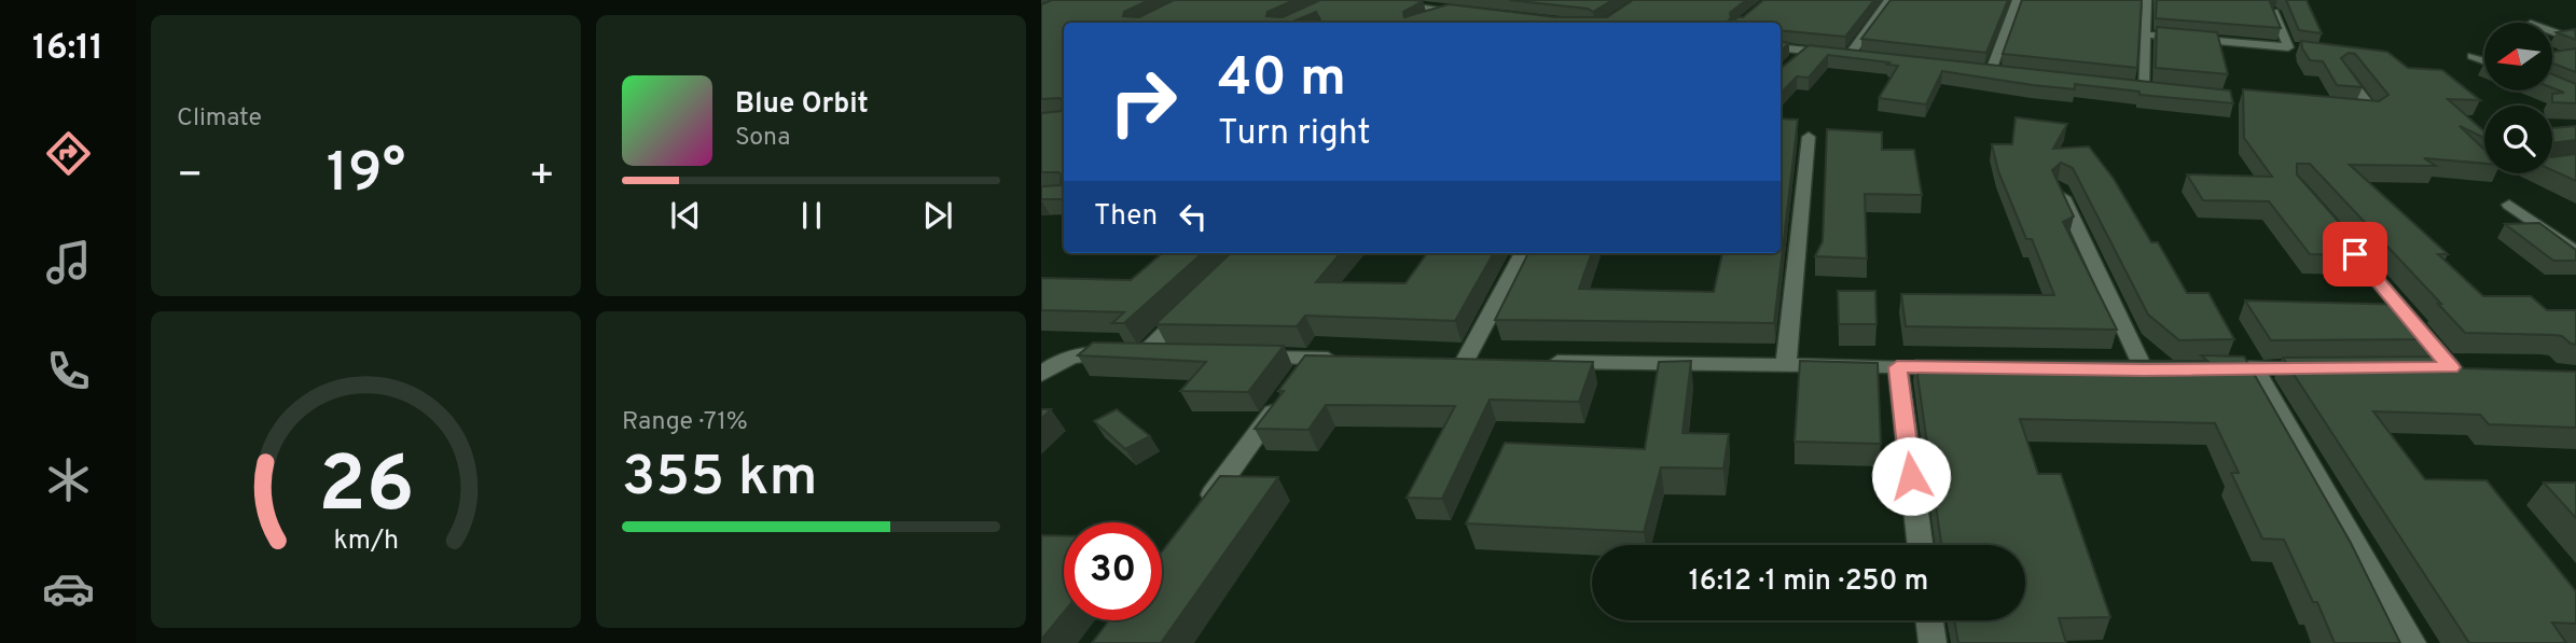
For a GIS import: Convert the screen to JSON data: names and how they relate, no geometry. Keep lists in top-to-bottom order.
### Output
{
  "north": "left",
  "page": {
    "tabs": "16:11",
    "tile": [
      "Climate",
      ["Range · 71%", "355 km"]
    ],
    "turn": ["40 m", "Turn right"],
    "song": ["Blue Orbit", "Sona"],
    "heat": ["−", "19°", "+"],
    "then": "Then",
    "limit": "30",
    "trip": "16:12 · 1 min · 250 m",
    "gauge": ["26", "km/h"]
  }
}
